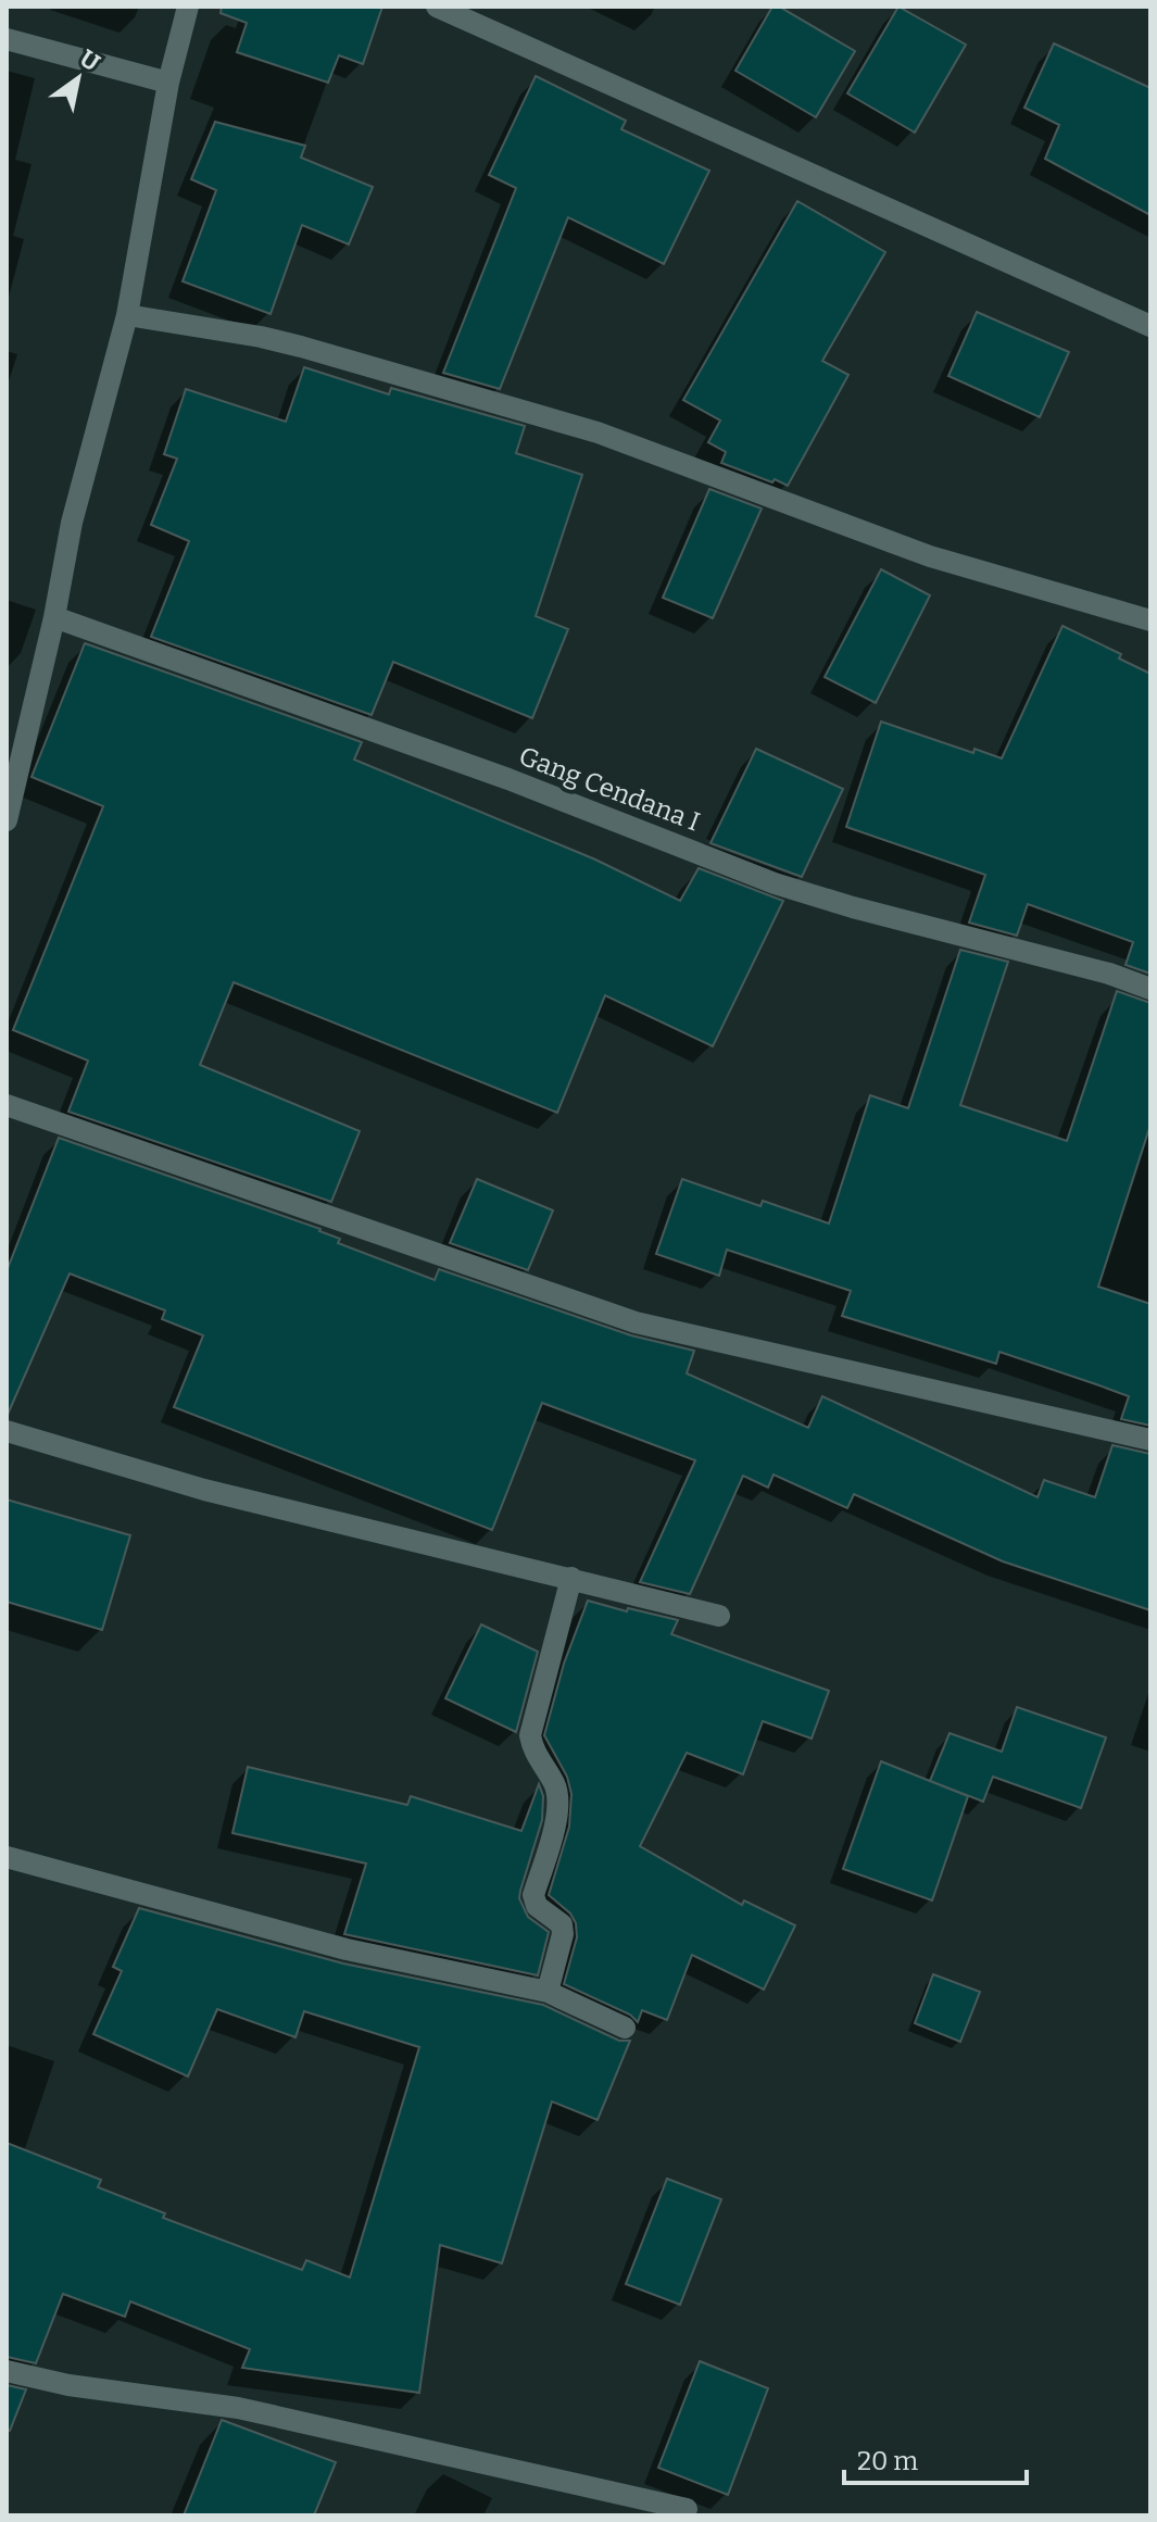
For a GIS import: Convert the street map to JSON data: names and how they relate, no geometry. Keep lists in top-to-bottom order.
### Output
{
  "streets": {
    "street": ["Gang Cendana I"]
  },
  "scale_bar": "20 m",
  "north": "top right"
}
